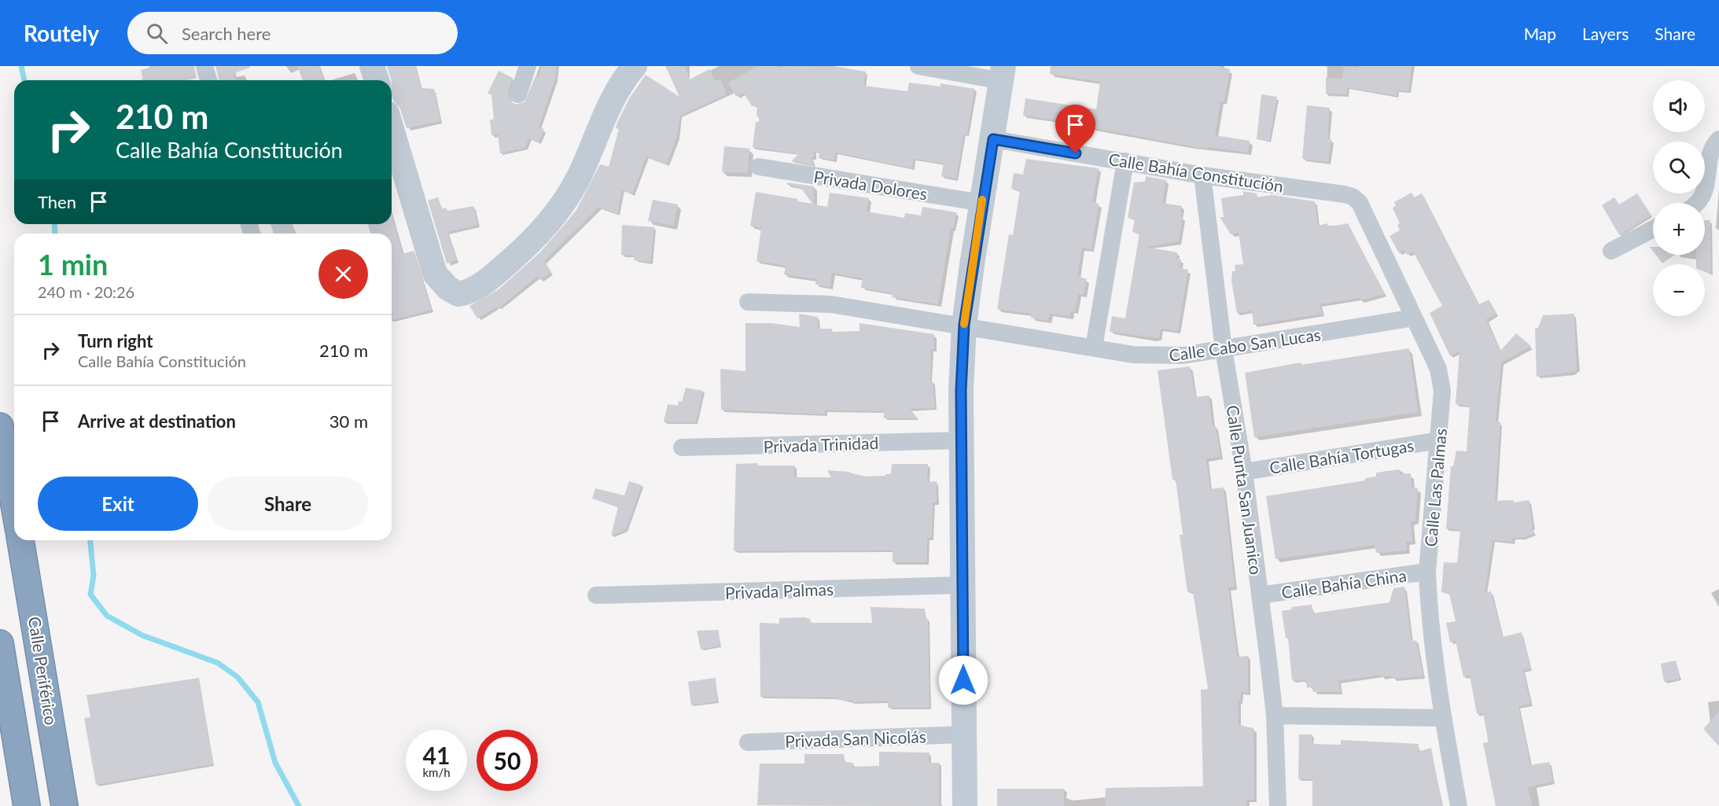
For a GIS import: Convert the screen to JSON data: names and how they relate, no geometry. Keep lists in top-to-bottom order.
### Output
{
  "streets": {
    "highway": ["Calle Periférico"],
    "street": [
      "Calle Bahía Constitución",
      "Privada Dolores",
      "Calle Cabo San Lucas",
      "Privada Trinidad",
      "Calle Bahía Tortugas",
      "Calle Las Palmas",
      "Calle Punta San Juanico",
      "Calle Bahía China",
      "Privada Palmas",
      "Privada San Nicolás"
    ]
  },
  "crossings": [
    ["Calle Bahía Constitución", "Calle Las Palmas"],
    ["Calle Bahía Constitución", "Calle Punta San Juanico"],
    ["Calle Cabo San Lucas", "Calle Las Palmas"],
    ["Calle Cabo San Lucas", "Calle Punta San Juanico"],
    ["Calle Bahía Tortugas", "Calle Las Palmas"],
    ["Calle Bahía Tortugas", "Calle Punta San Juanico"],
    ["Calle Las Palmas", "Calle Bahía China"],
    ["Calle Punta San Juanico", "Calle Bahía China"]
  ],
  "page": {
    "header": "Routely",
    "search": "Search here",
    "nav": ["Map", "Layers", "Share"],
    "map_buttons": ["+", "−"],
    "turn": ["210 m", "Calle Bahía Constitución"],
    "then": "Then",
    "heading": ["1 min", "240 m · 20:26"],
    "list": [
      {
        "name": "Turn right",
        "note": "Calle Bahía Constitución",
        "value": "210 m"
      },
      {
        "name": "Arrive at destination",
        "value": "30 m"
      }
    ],
    "buttons": ["Exit", "Share"],
    "speed": "41 km/h",
    "limit": "50"
  }
}
